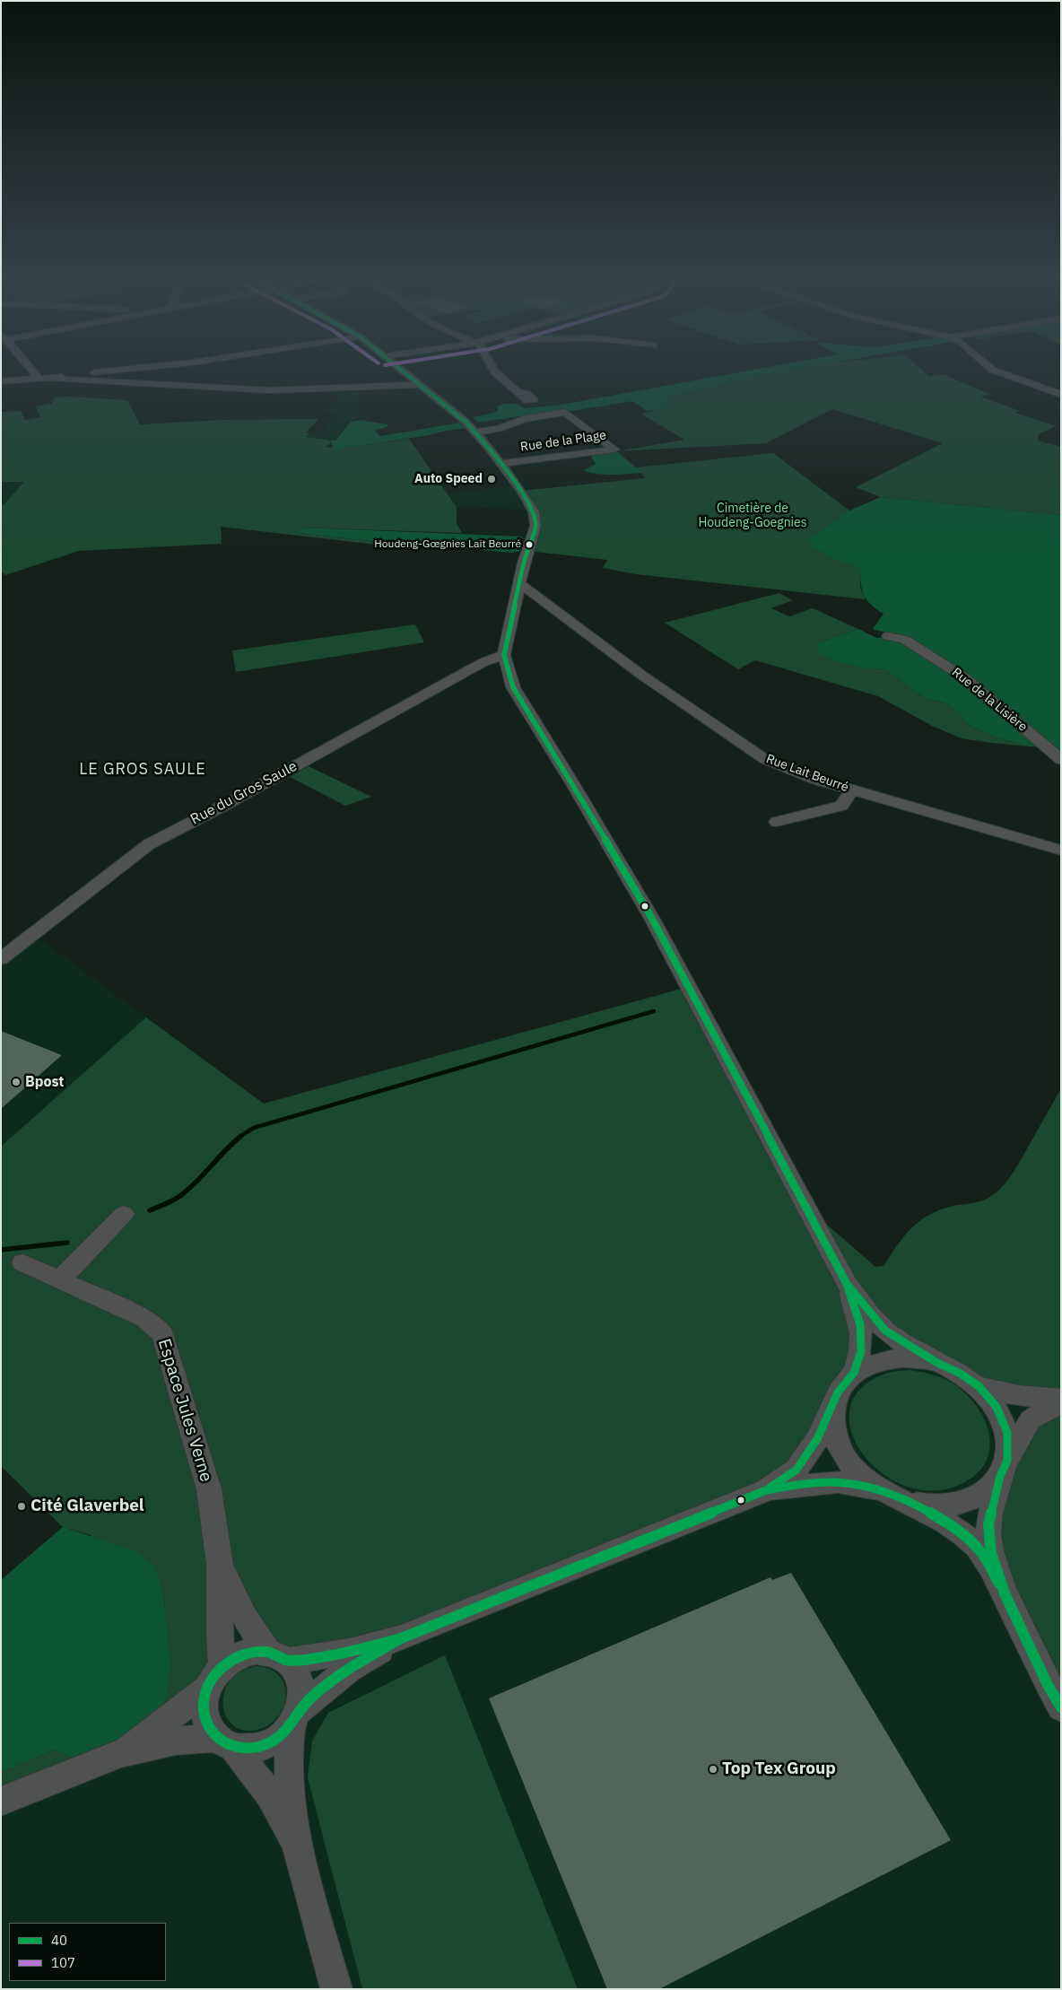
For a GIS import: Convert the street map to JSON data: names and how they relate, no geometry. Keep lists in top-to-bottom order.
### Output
{
  "streets": {
    "street": [
      "Rue de la Plage",
      "Rue de la Lisière",
      "Rue Lait Beurré",
      "Rue du Gros Saule",
      "Espace Jules Verne"
    ]
  },
  "districts": ["LE GROS SAULE"],
  "parks": ["Cimetière de Houdeng-Goegnies"],
  "places": [
    "Auto Speed",
    "Houdeng-Gœgnies Lait Beurré",
    "Bpost",
    "Cité Glaverbel",
    "Top Tex Group"
  ],
  "lines": ["transit line 40"],
  "legend": ["40", "107"]
}
